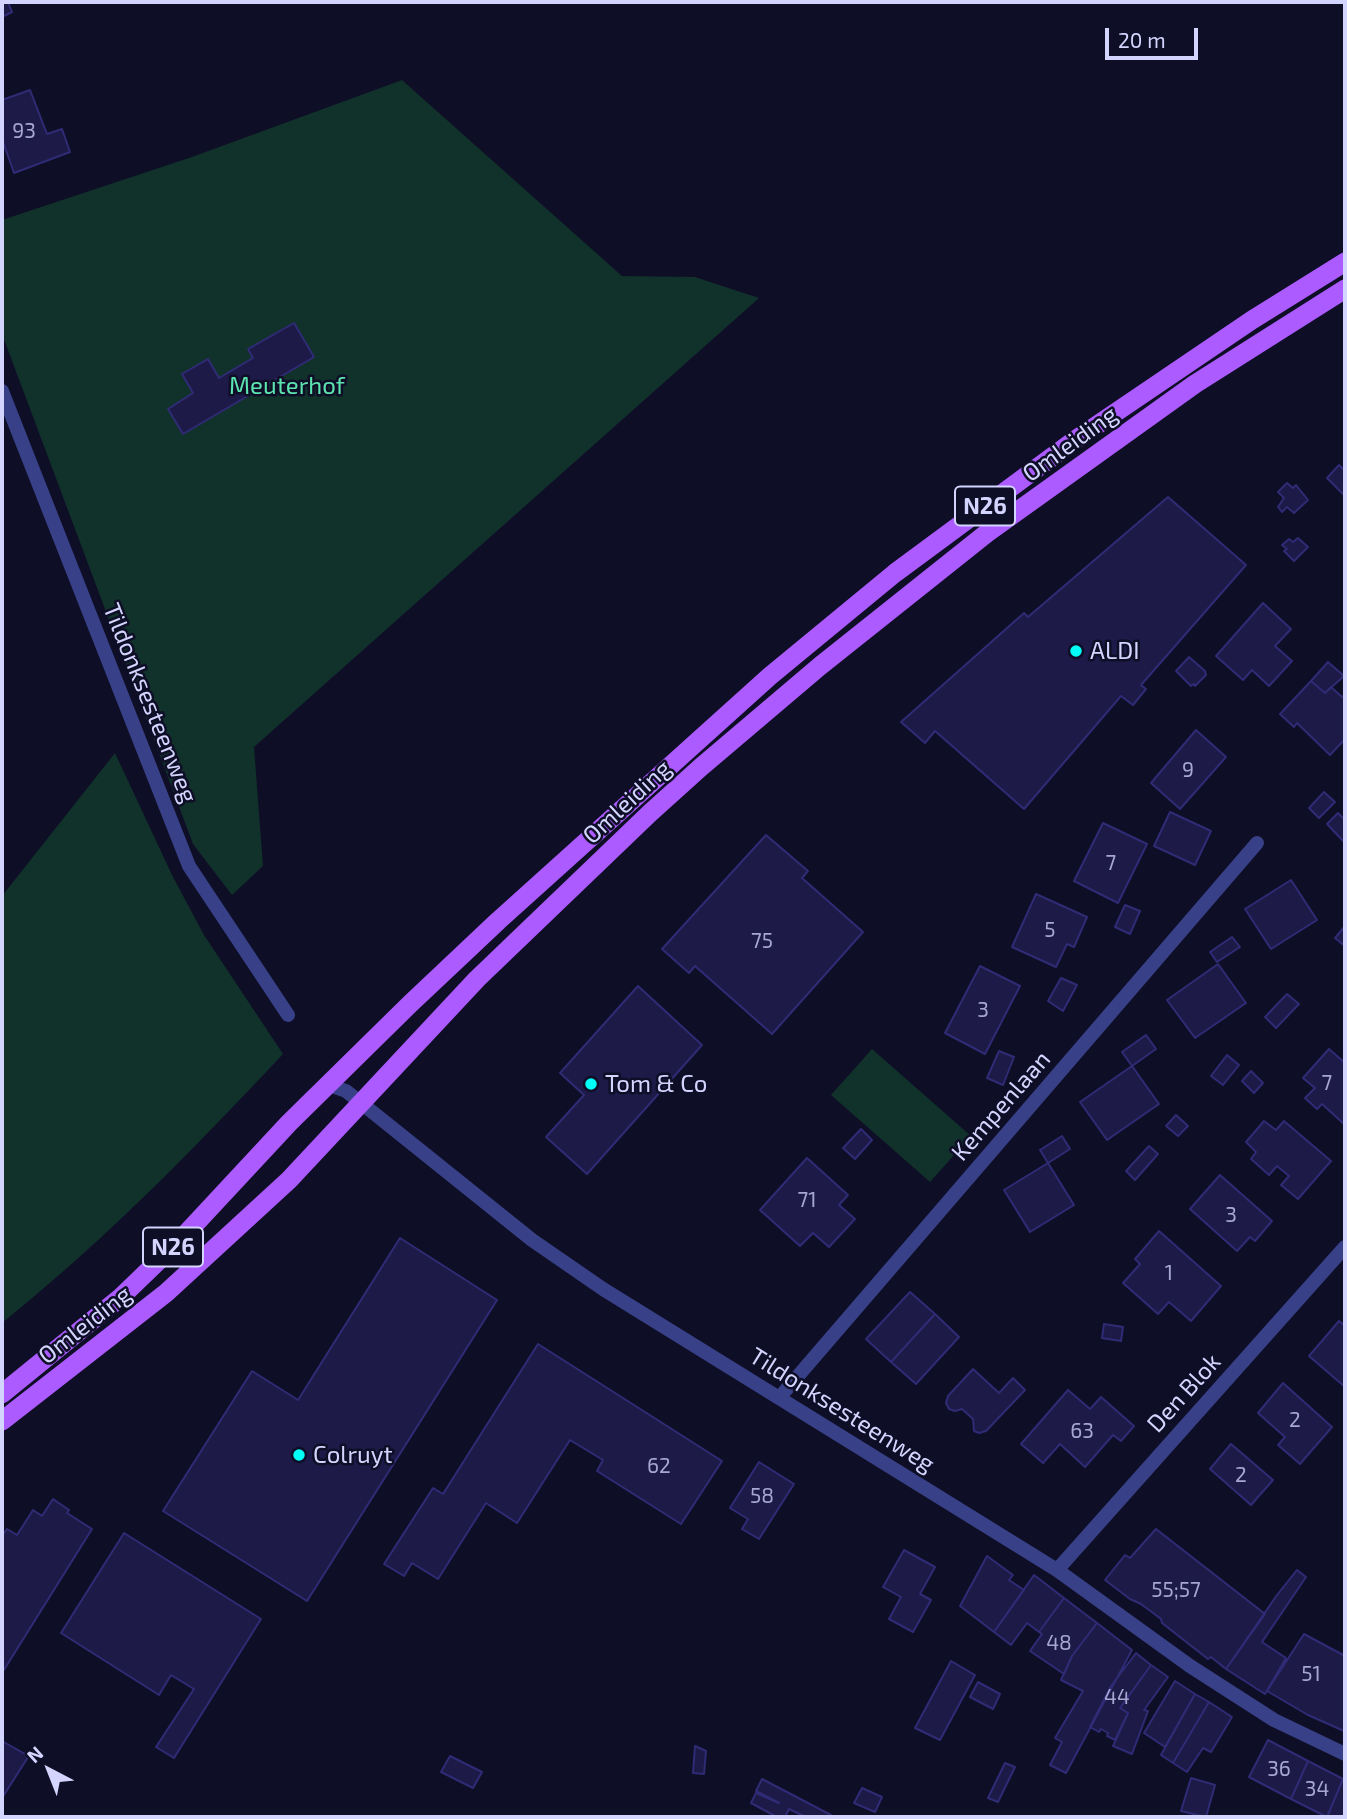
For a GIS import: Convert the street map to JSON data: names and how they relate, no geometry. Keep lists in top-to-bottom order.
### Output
{
  "streets": {
    "main road": ["Omleiding", "N26"],
    "street": ["Tildonksesteenweg", "Kempenlaan", "Den Blok"]
  },
  "crossings": [
    ["Omleiding", "Tildonksesteenweg"],
    ["Tildonksesteenweg", "Kempenlaan"],
    ["Tildonksesteenweg", "Den Blok"]
  ],
  "parks": ["Meuterhof"],
  "places": ["ALDI", "Tom & Co", "Colruyt"],
  "house_numbers": [
    "93",
    "9",
    "7",
    "5",
    "75",
    "3",
    "7",
    "71",
    "3",
    "1",
    "2",
    "63",
    "62",
    "2",
    "58",
    "55;57",
    "48",
    "51",
    "44",
    "36",
    "34"
  ],
  "scale_bar": "20 m",
  "north": "top left"
}
